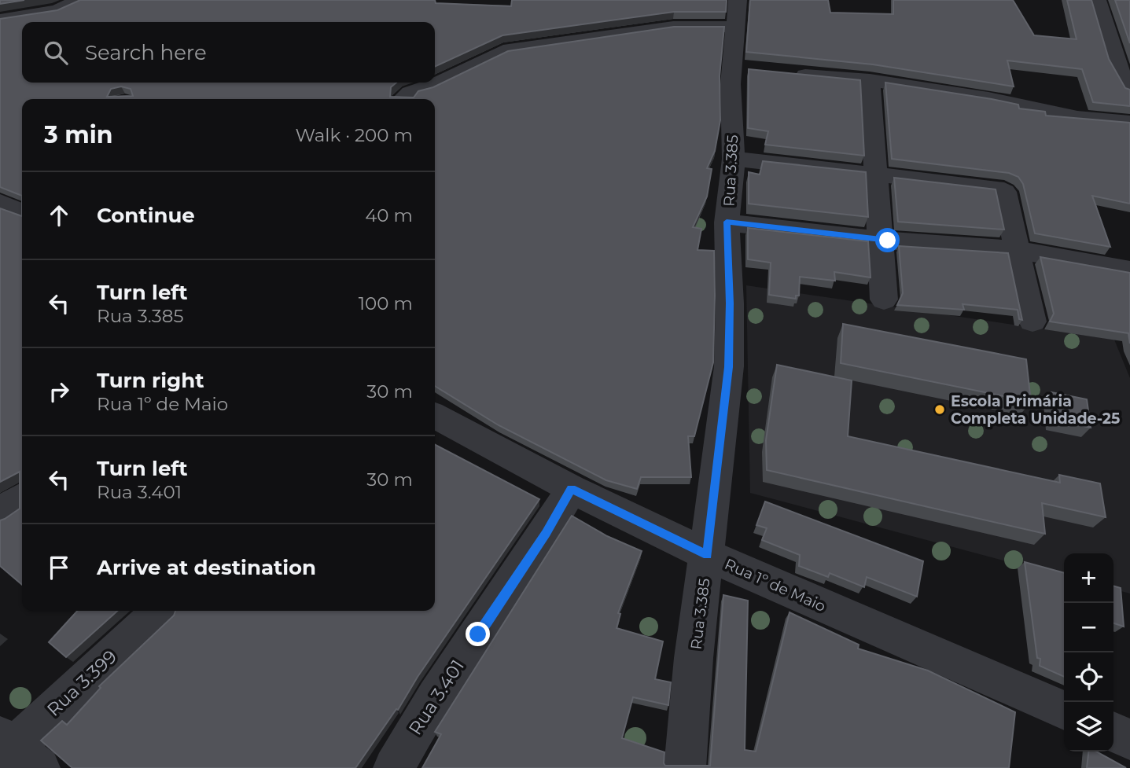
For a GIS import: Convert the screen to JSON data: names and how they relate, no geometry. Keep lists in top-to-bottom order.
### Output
{
  "streets": {
    "street": [
      "Rua 3.385",
      "Rua 1º de Maio",
      "Rua 3.399",
      "Rua 3.401"
    ]
  },
  "crossings": [
    ["Rua 3.385", "Rua 1º de Maio"],
    ["Rua 1º de Maio", "Rua 3.401"]
  ],
  "places": ["Escola Primária Completa Unidade-25"],
  "page": {
    "search": "Search here",
    "heading": ["3 min", "Walk · 200 m"],
    "list": [
      ["Continue", "40 m"],
      ["Turn left", "Rua 3.385", "100 m"],
      ["Turn right", "Rua 1º de Maio", "30 m"],
      ["Turn left", "Rua 3.401", "30 m"],
      "Arrive at destination"
    ],
    "map_buttons": ["+", "−"]
  }
}
